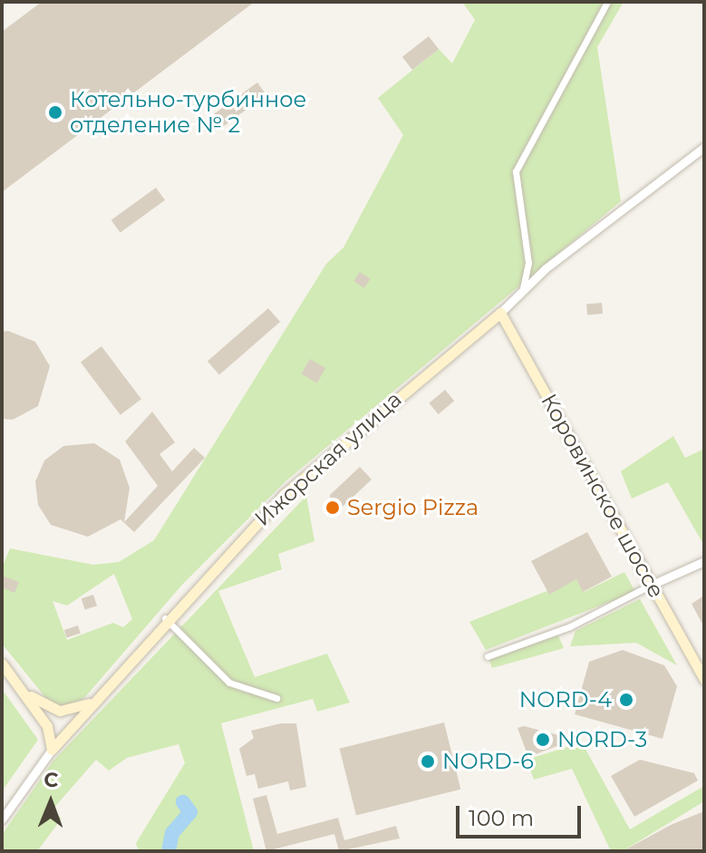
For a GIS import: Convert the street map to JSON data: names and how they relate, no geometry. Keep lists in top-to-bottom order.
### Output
{
  "streets": {
    "main road": ["Ижорская улица", "Коровинское шоссе"]
  },
  "crossings": [
    ["Ижорская улица", "Коровинское шоссе"]
  ],
  "places": [
    "Котельно-турбинное отделение № 2",
    "Sergio Pizza",
    "NORD-4",
    "NORD-3",
    "NORD-6"
  ],
  "scale_bar": "100 m",
  "north": "top"
}
